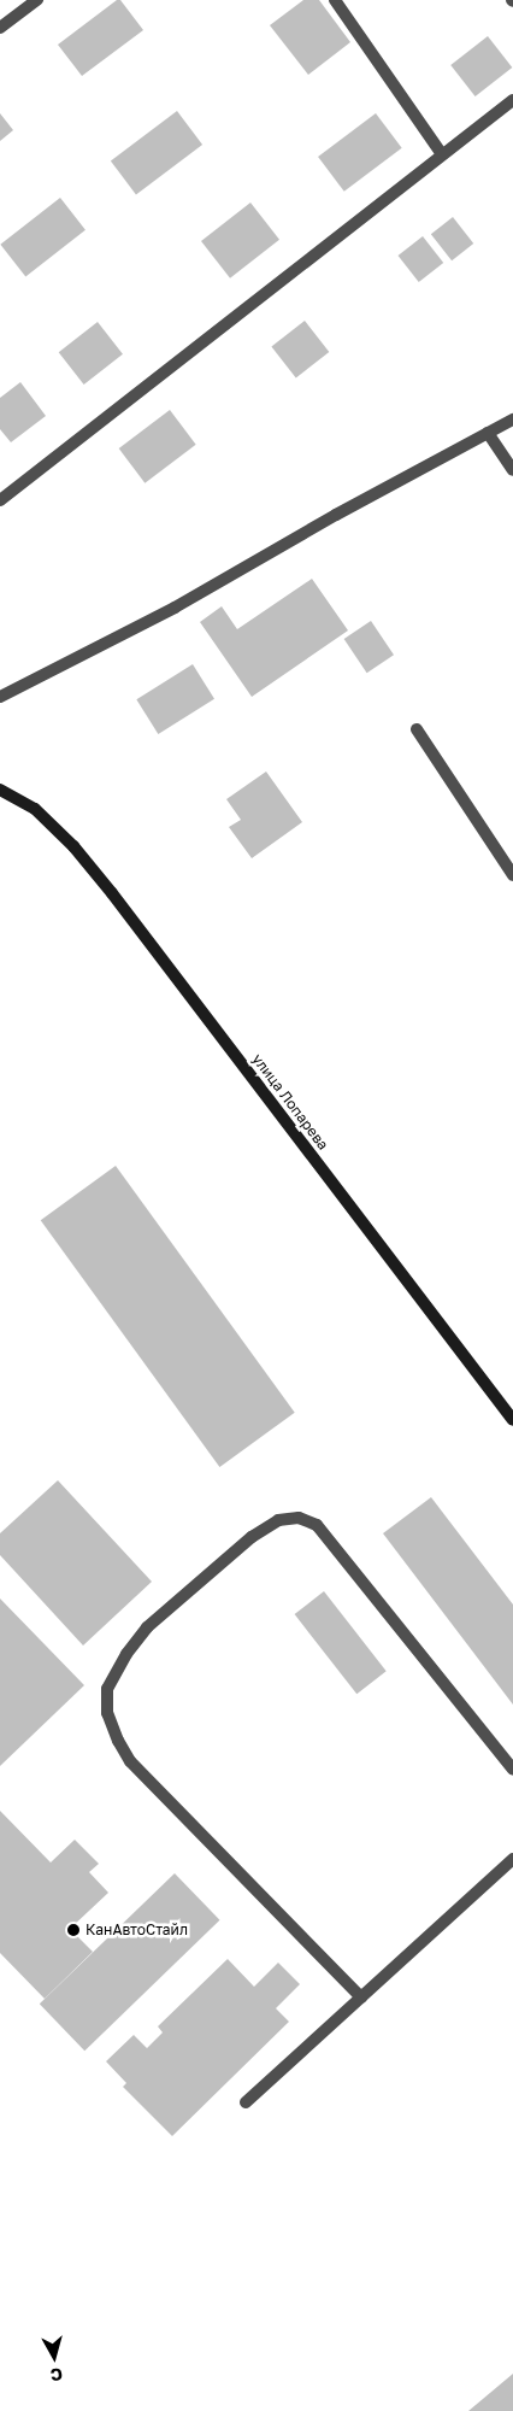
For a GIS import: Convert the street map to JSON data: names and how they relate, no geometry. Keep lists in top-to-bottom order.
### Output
{
  "streets": {
    "main road": ["улица Лопарева"]
  },
  "places": ["КанАвтоСтайл"],
  "north": "bottom"
}
